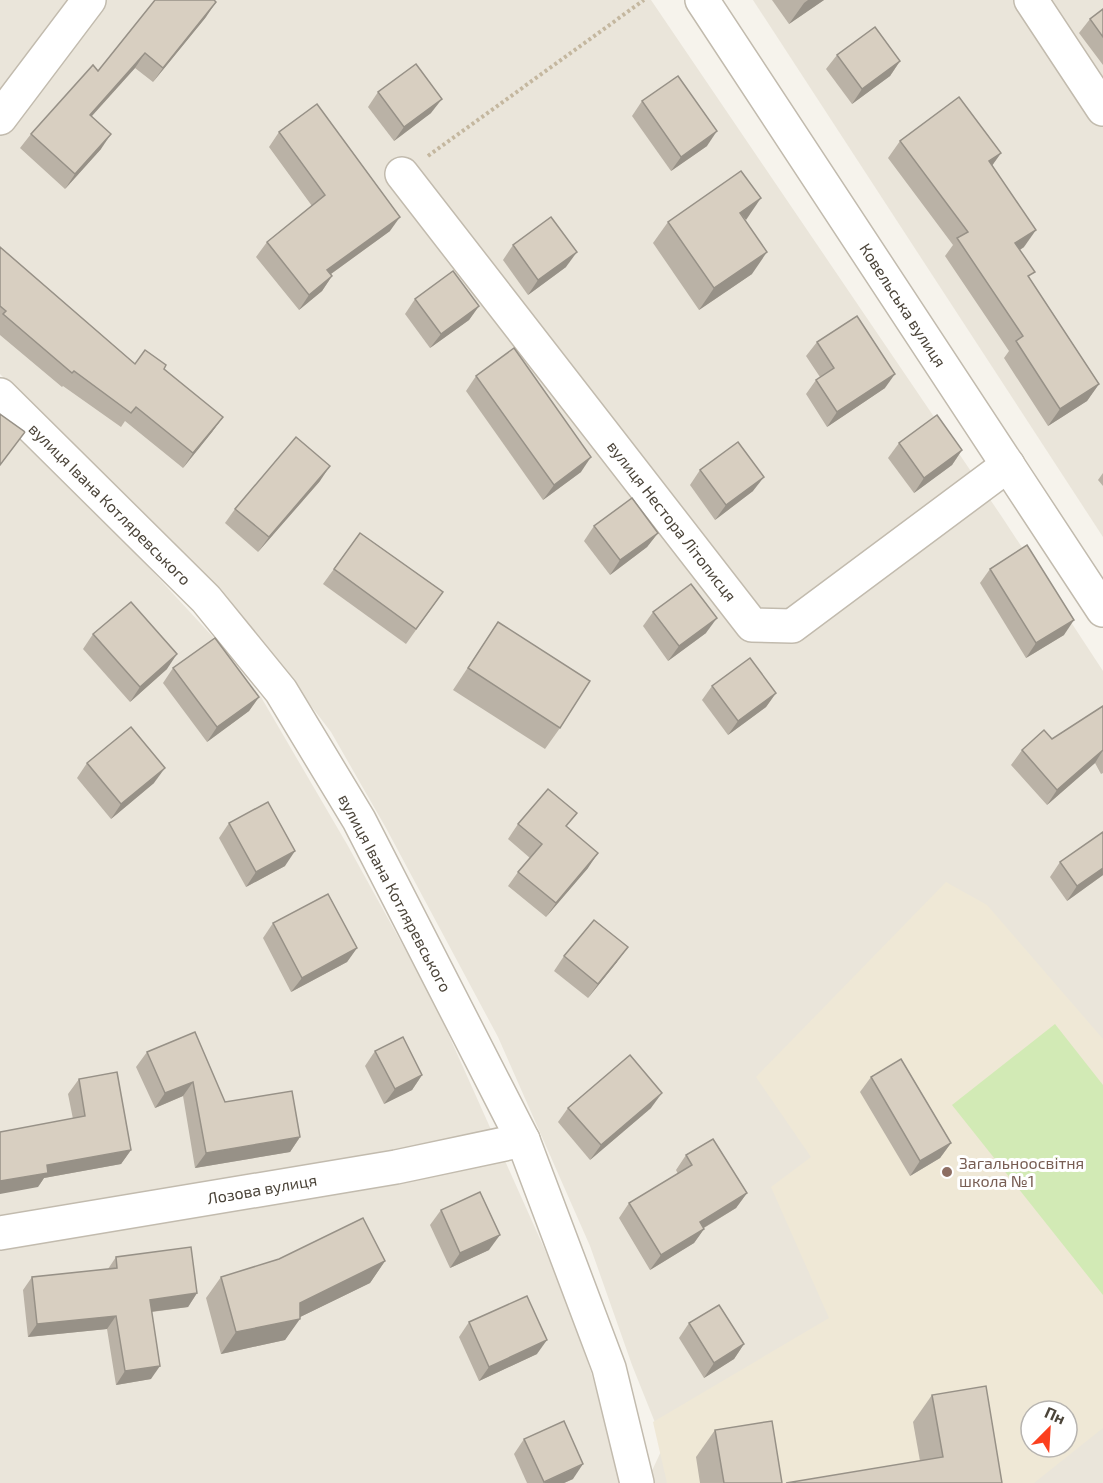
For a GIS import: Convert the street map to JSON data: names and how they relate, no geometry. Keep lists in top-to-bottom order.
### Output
{
  "streets": {
    "street": [
      "Ковельська вулиця",
      "вулиця Івана Котляревського",
      "вулиця Нестора Літописця",
      "Лозова вулиця"
    ]
  },
  "crossings": [
    ["Ковельська вулиця", "вулиця Нестора Літописця"],
    ["вулиця Івана Котляревського", "Лозова вулиця"]
  ],
  "places": ["Загальноосвітня школа №1"],
  "north": "top right"
}
